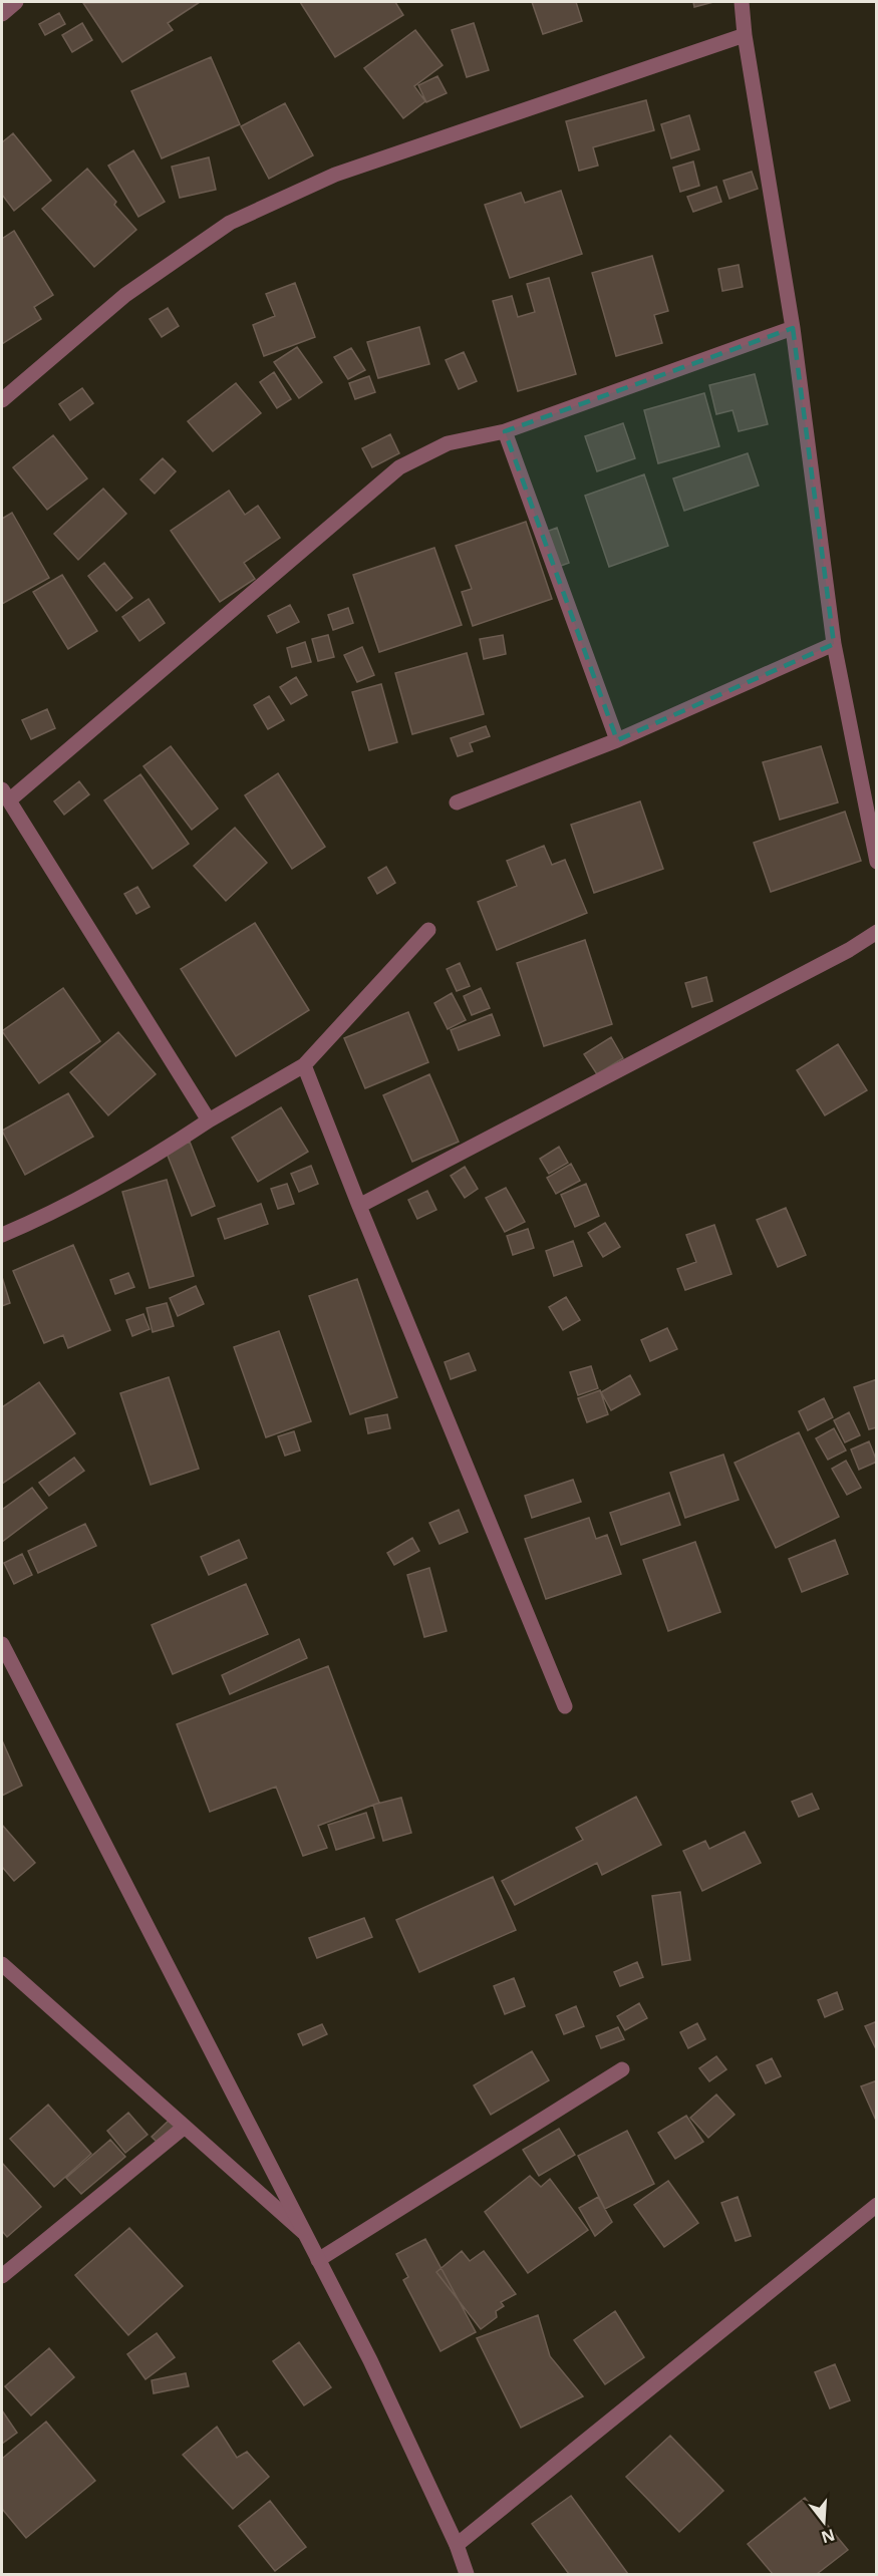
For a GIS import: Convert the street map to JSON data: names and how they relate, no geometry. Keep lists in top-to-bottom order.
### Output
{
  "north": "bottom"
}
